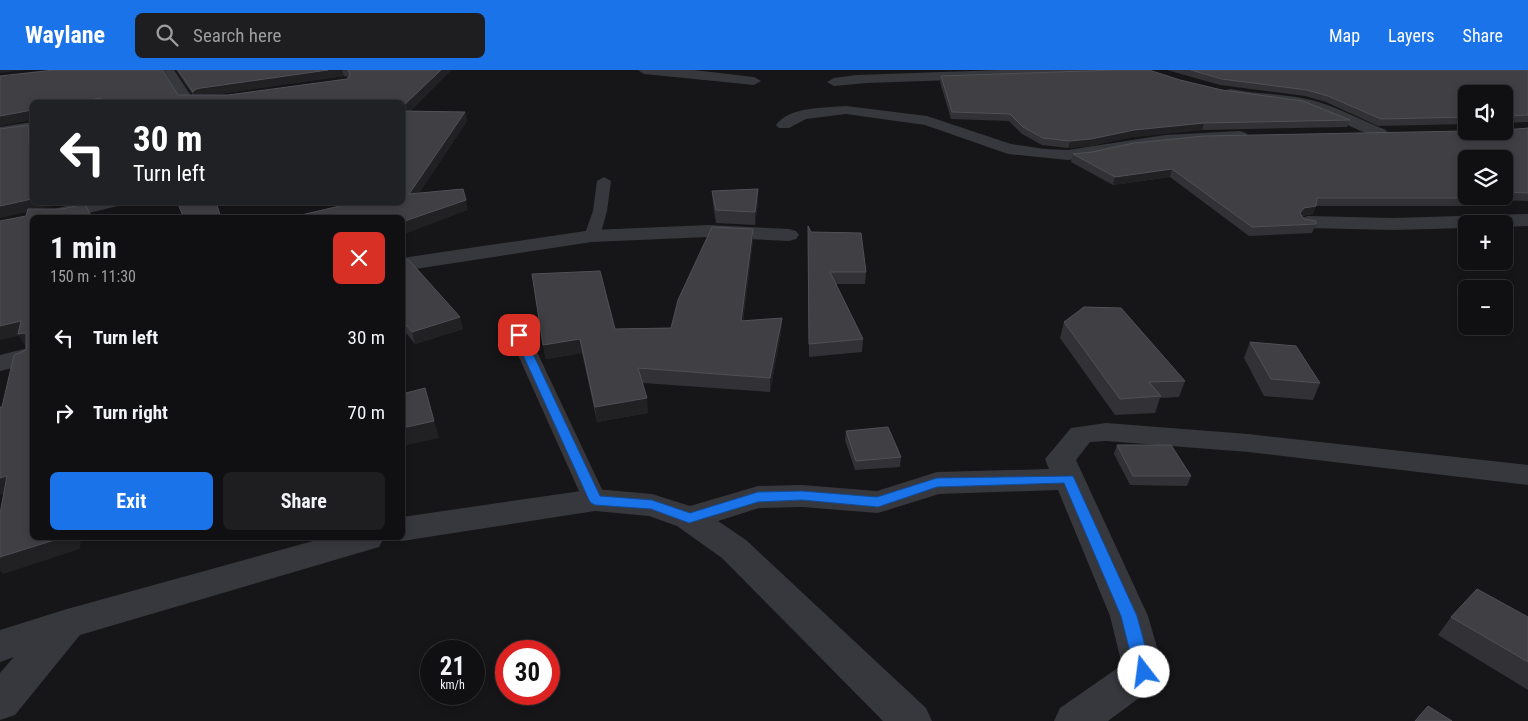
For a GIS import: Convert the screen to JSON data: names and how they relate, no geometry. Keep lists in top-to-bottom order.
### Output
{
  "page": {
    "header": "Waylane",
    "search": "Search here",
    "nav": ["Map", "Layers", "Share"],
    "map_buttons": ["+", "−"],
    "turn": ["30 m", "Turn left"],
    "heading": ["1 min", "150 m · 11:30"],
    "list": [
      {
        "name": "Turn left",
        "value": "30 m"
      },
      {
        "name": "Turn right",
        "value": "70 m"
      }
    ],
    "buttons": ["Exit", "Share"],
    "speed": "21 km/h",
    "limit": "30"
  }
}
